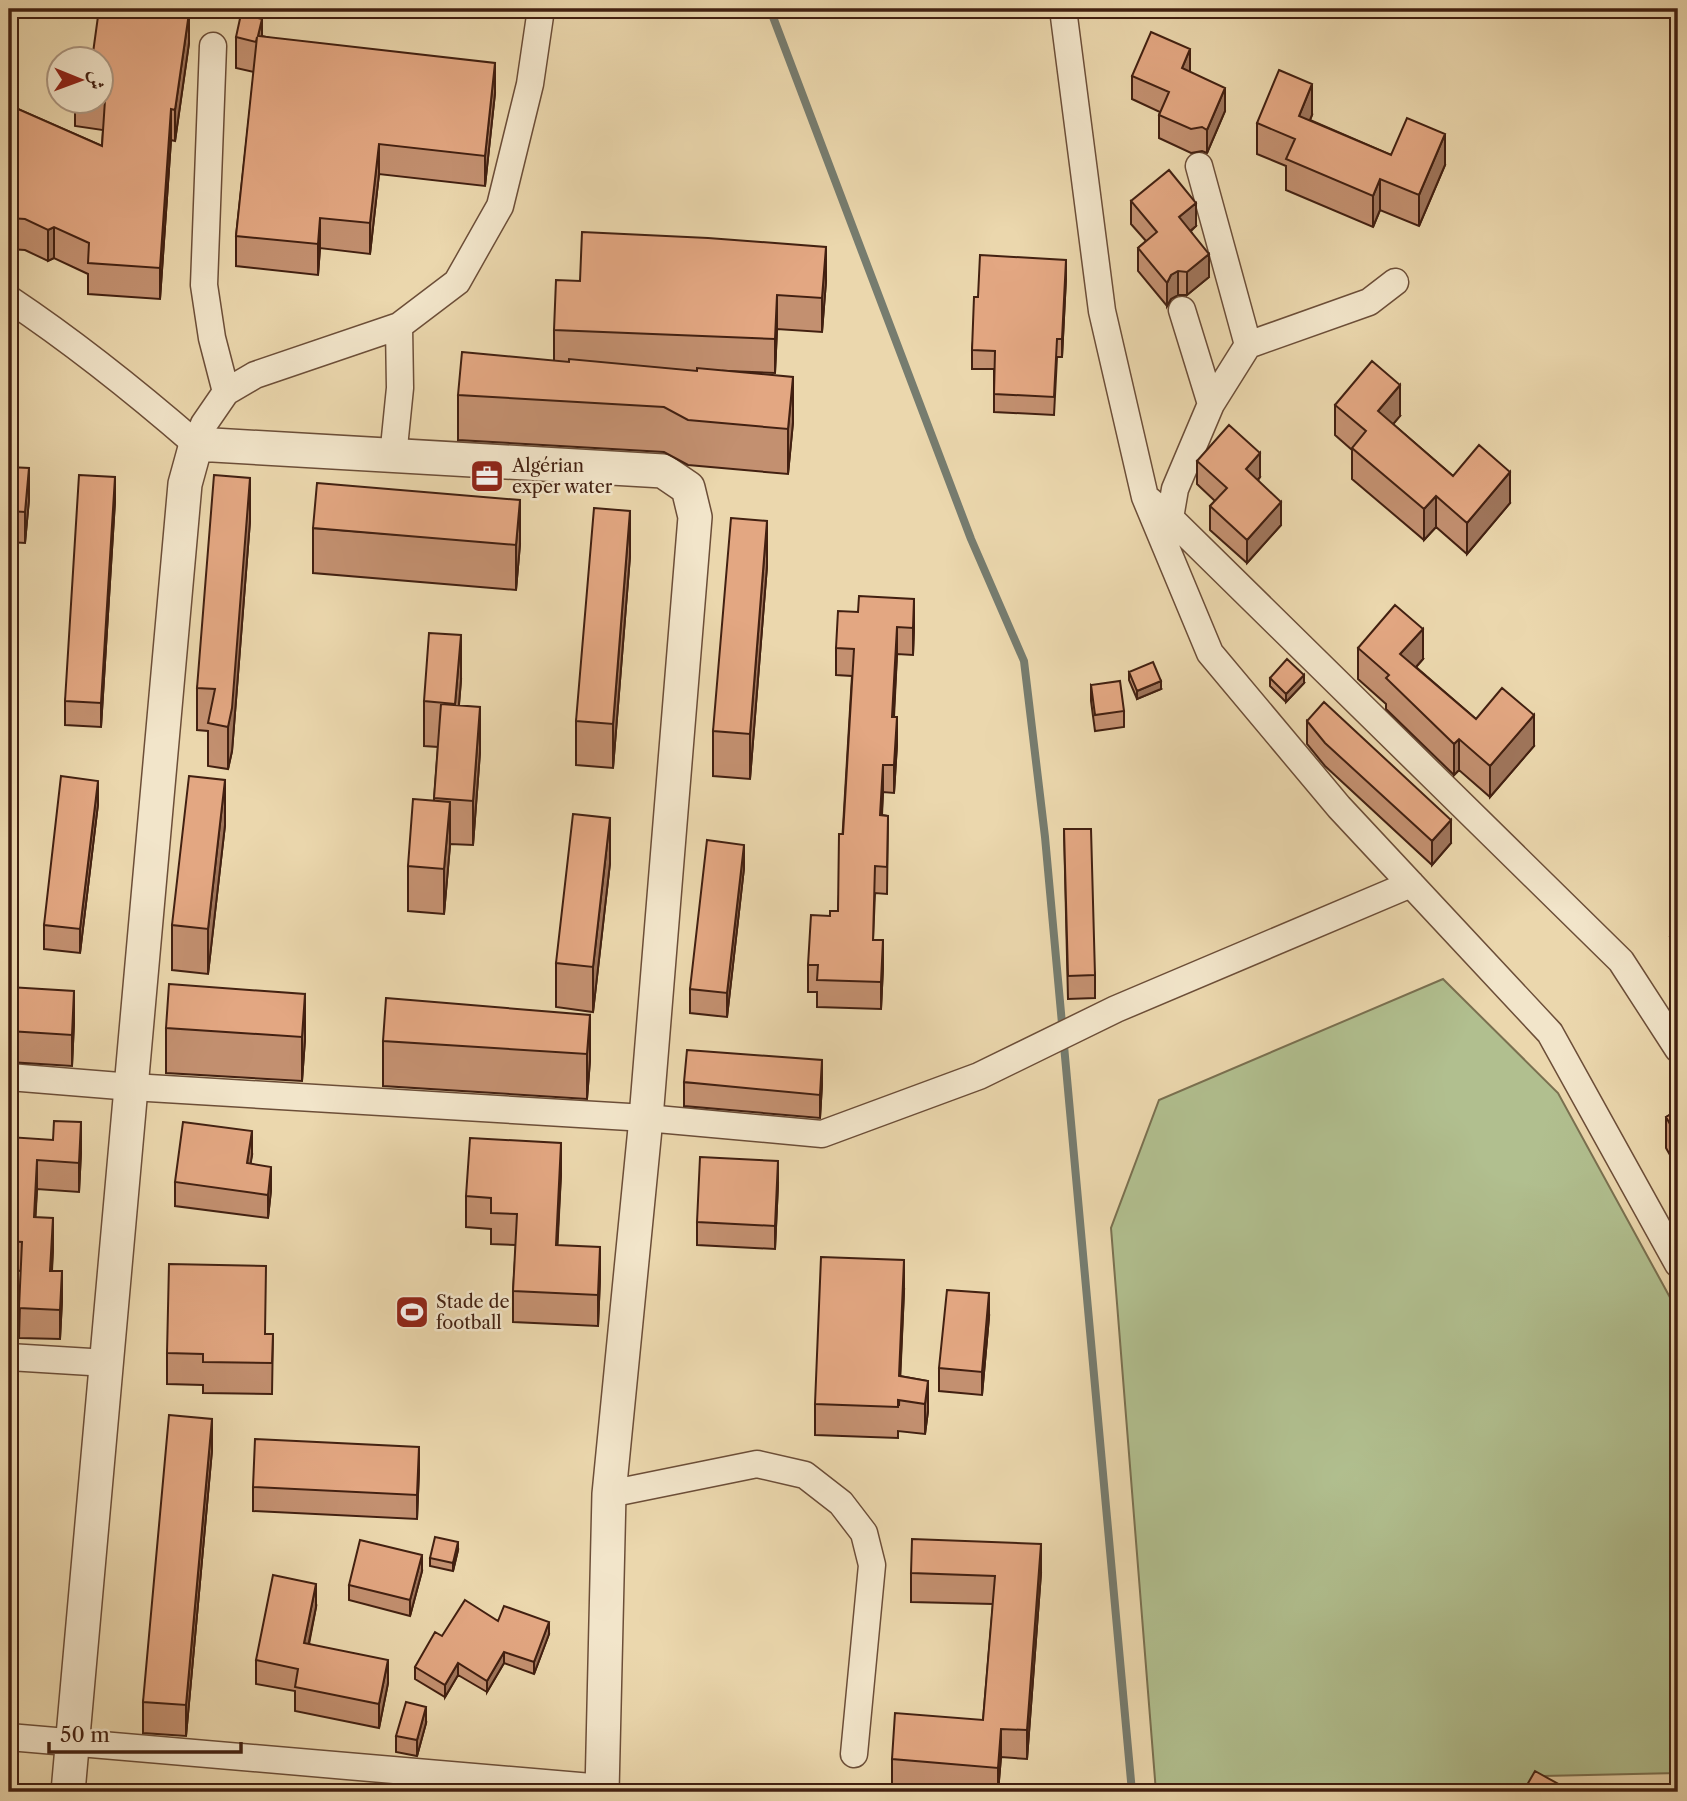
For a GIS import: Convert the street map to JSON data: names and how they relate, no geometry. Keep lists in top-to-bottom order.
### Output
{
  "places": {
    "office": ["Algérian exper water"],
    "sports": ["Stade de football"]
  },
  "scale_bar": "50 m",
  "north": "right"
}
